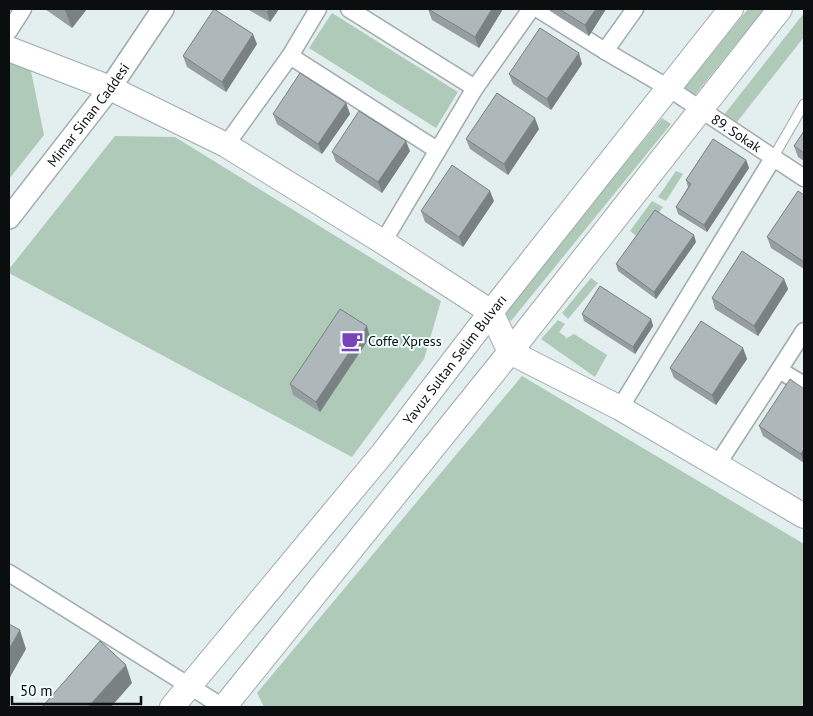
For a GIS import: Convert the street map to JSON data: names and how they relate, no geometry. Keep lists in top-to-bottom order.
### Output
{
  "streets": {
    "main road": ["Yavuz Sultan Selim Bulvarı"],
    "street": ["Mimar Sinan Caddesi", "89. Sokak"]
  },
  "crossings": [
    ["89. Sokak", "Yavuz Sultan Selim Bulvarı"]
  ],
  "places": {
    "cafe": ["Coffe Xpress"]
  },
  "scale_bar": "50 m"
}
